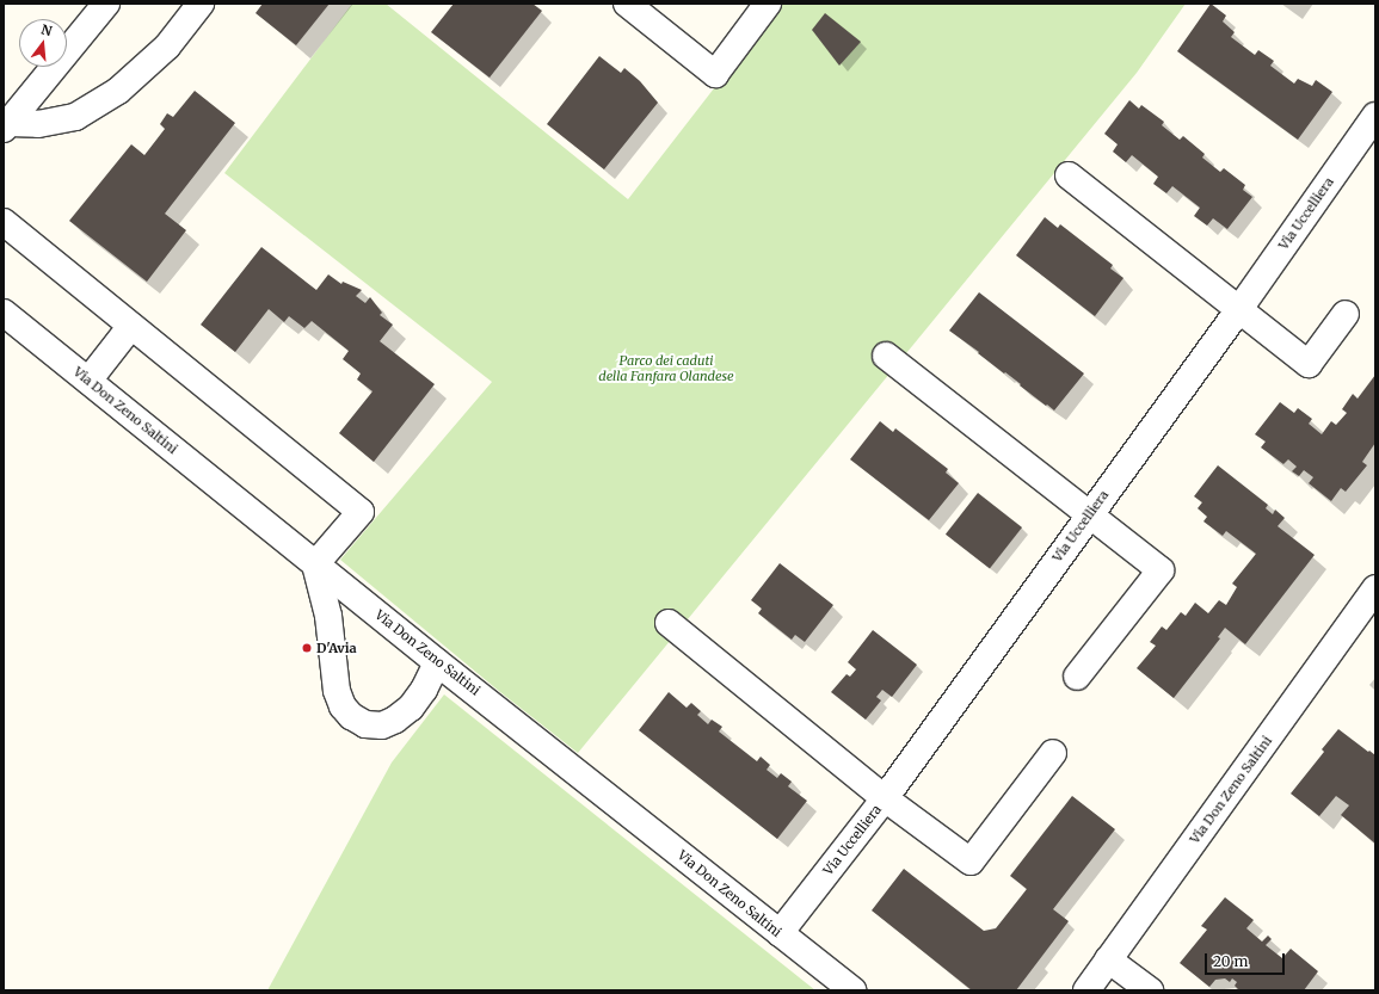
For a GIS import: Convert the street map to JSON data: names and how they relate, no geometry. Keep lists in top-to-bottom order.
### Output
{
  "streets": {
    "street": ["Via Uccelliera", "Via Don Zeno Saltini"]
  },
  "crossings": [
    ["Via Uccelliera", "Via Don Zeno Saltini"]
  ],
  "parks": ["Parco dei caduti della Fanfara Olandese"],
  "places": ["D'Avia"],
  "scale_bar": "20 m",
  "north": "top"
}
